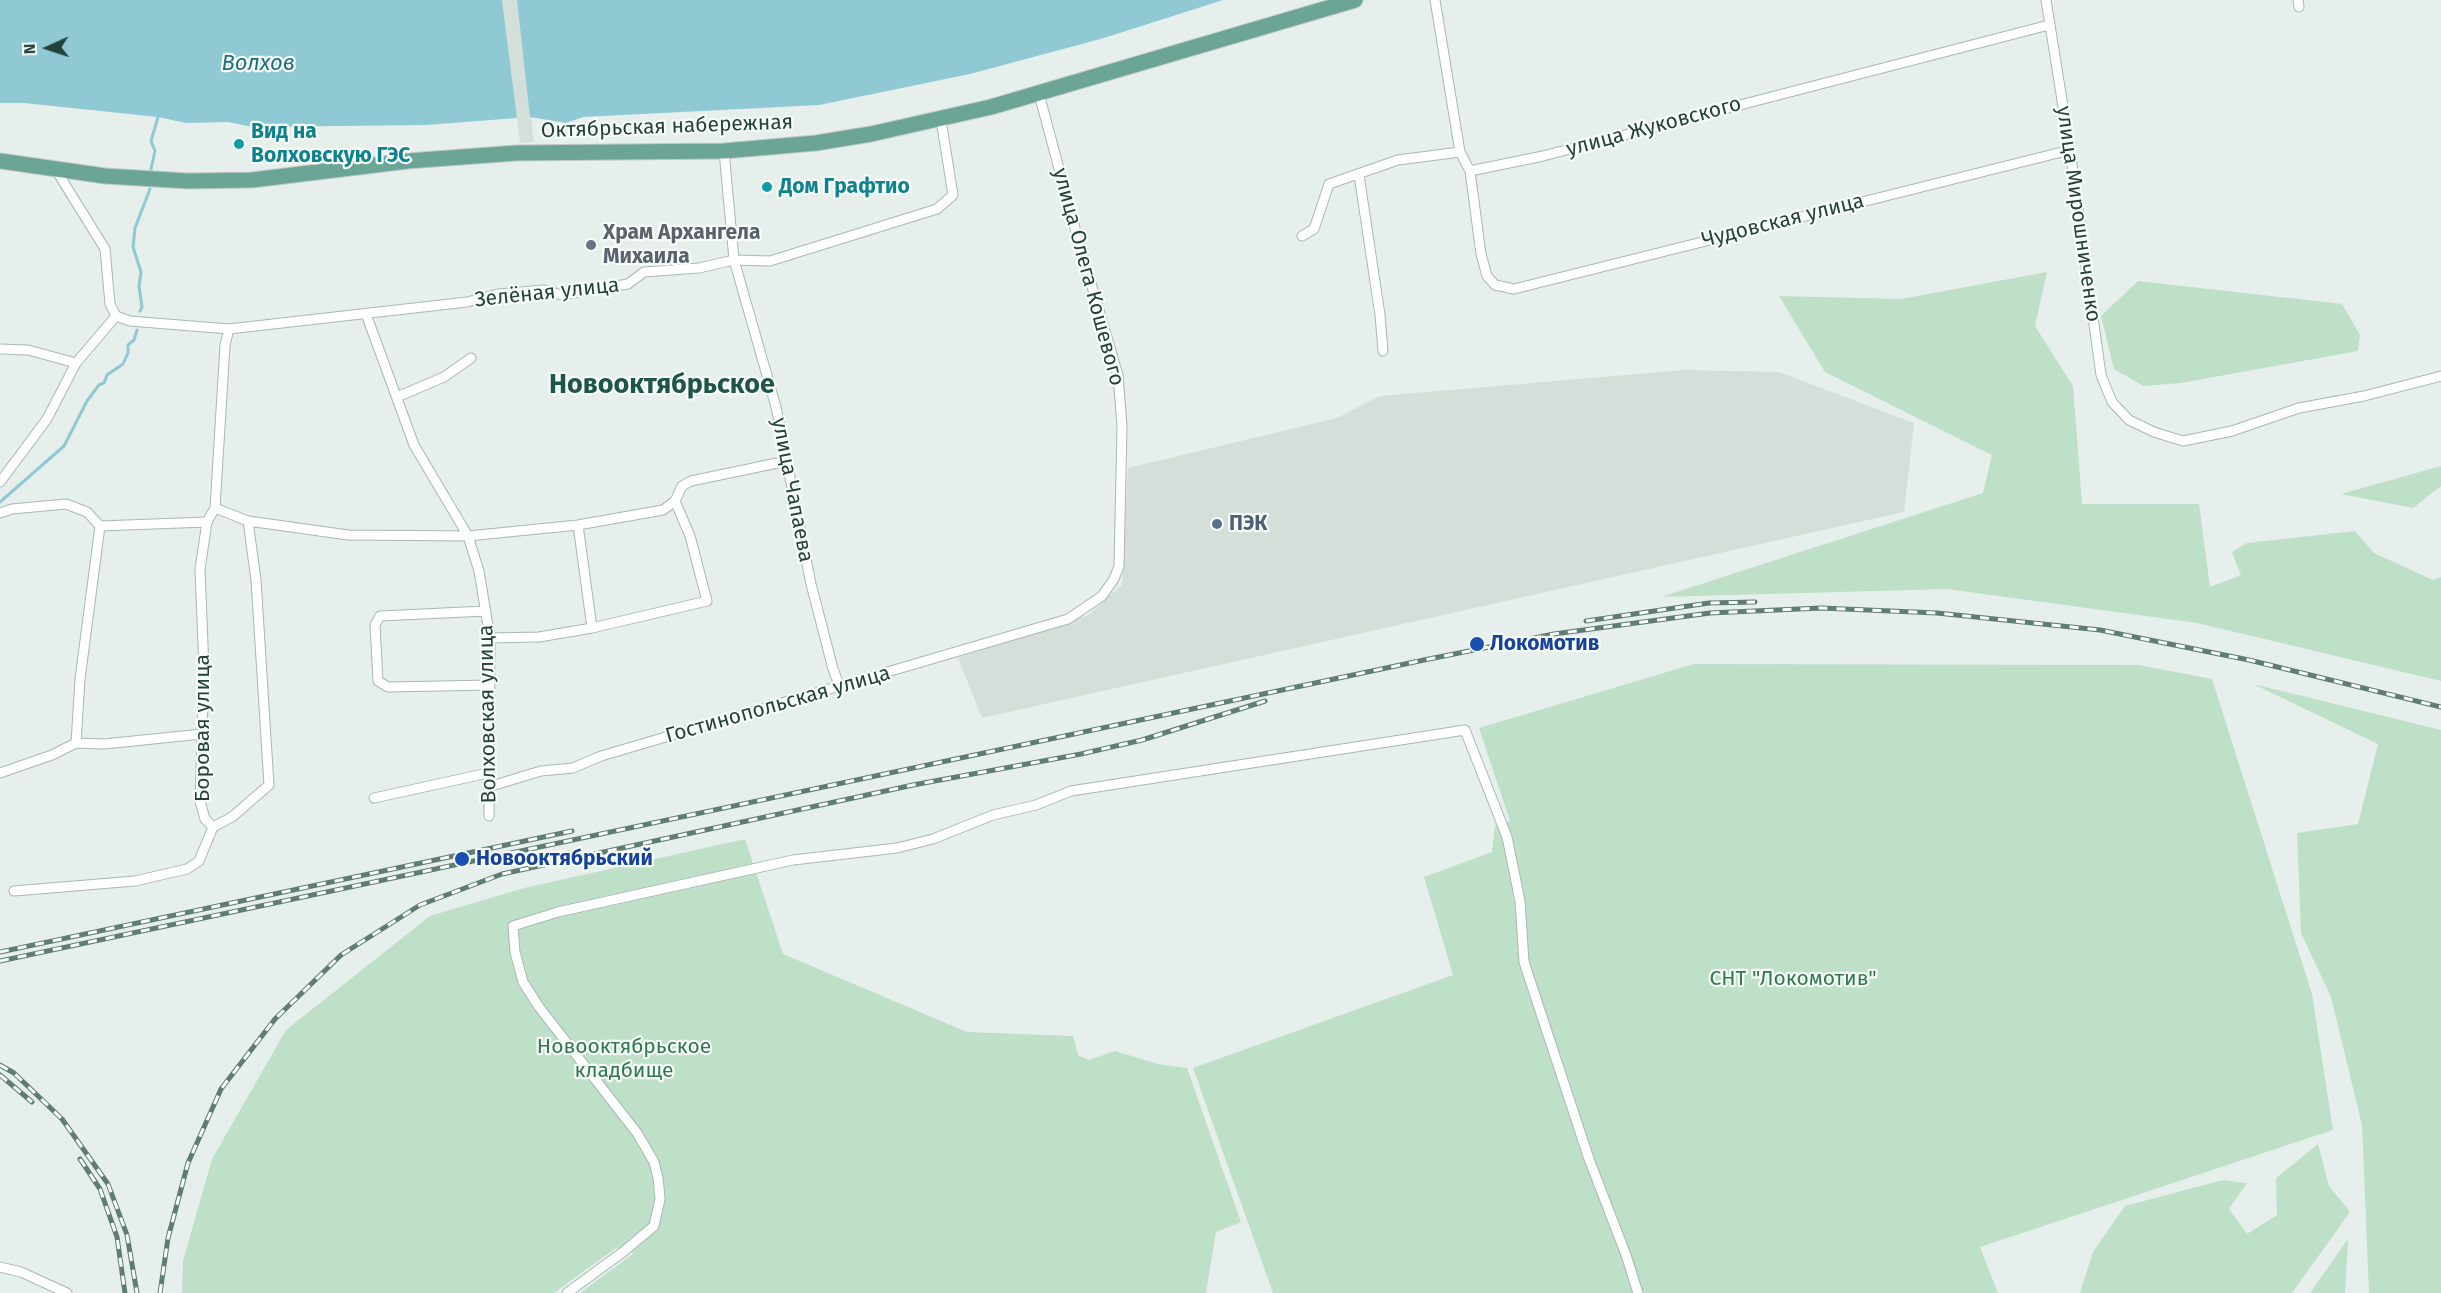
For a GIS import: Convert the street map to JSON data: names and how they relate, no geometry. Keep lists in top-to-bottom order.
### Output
{
  "streets": {
    "main road": ["Октябрьская набережная"],
    "street": [
      "улица Жуковского",
      "улица Мирошниченко",
      "Чудовская улица",
      "улица Олега Кошевого",
      "Зелёная улица",
      "улица Чапаева",
      "Гостинопольская улица",
      "Волховская улица",
      "Боровая улица"
    ]
  },
  "crossings": [
    ["Октябрьская набережная", "улица Олега Кошевого"],
    ["Октябрьская набережная", "Зелёная улица"],
    ["Октябрьская набережная", "улица Чапаева"],
    ["улица Жуковского", "улица Мирошниченко"],
    ["улица Жуковского", "Чудовская улица"],
    ["улица Мирошниченко", "Чудовская улица"],
    ["улица Олега Кошевого", "Гостинопольская улица"],
    ["Зелёная улица", "улица Чапаева"],
    ["Зелёная улица", "Волховская улица"],
    ["улица Чапаева", "Гостинопольская улица"],
    ["Гостинопольская улица", "Волховская улица"]
  ],
  "districts": ["Новооктябрьское"],
  "water": ["Волхов"],
  "parks": ["СНТ \"Локомотив\"", "Новооктябрьское кладбище"],
  "places": [
    "Вид на Волховскую ГЭС",
    "Дом Графтио",
    "Храм Архангела Михаила",
    "ПЭК",
    "Локомотив",
    "Новооктябрьский"
  ],
  "north": "left"
}
